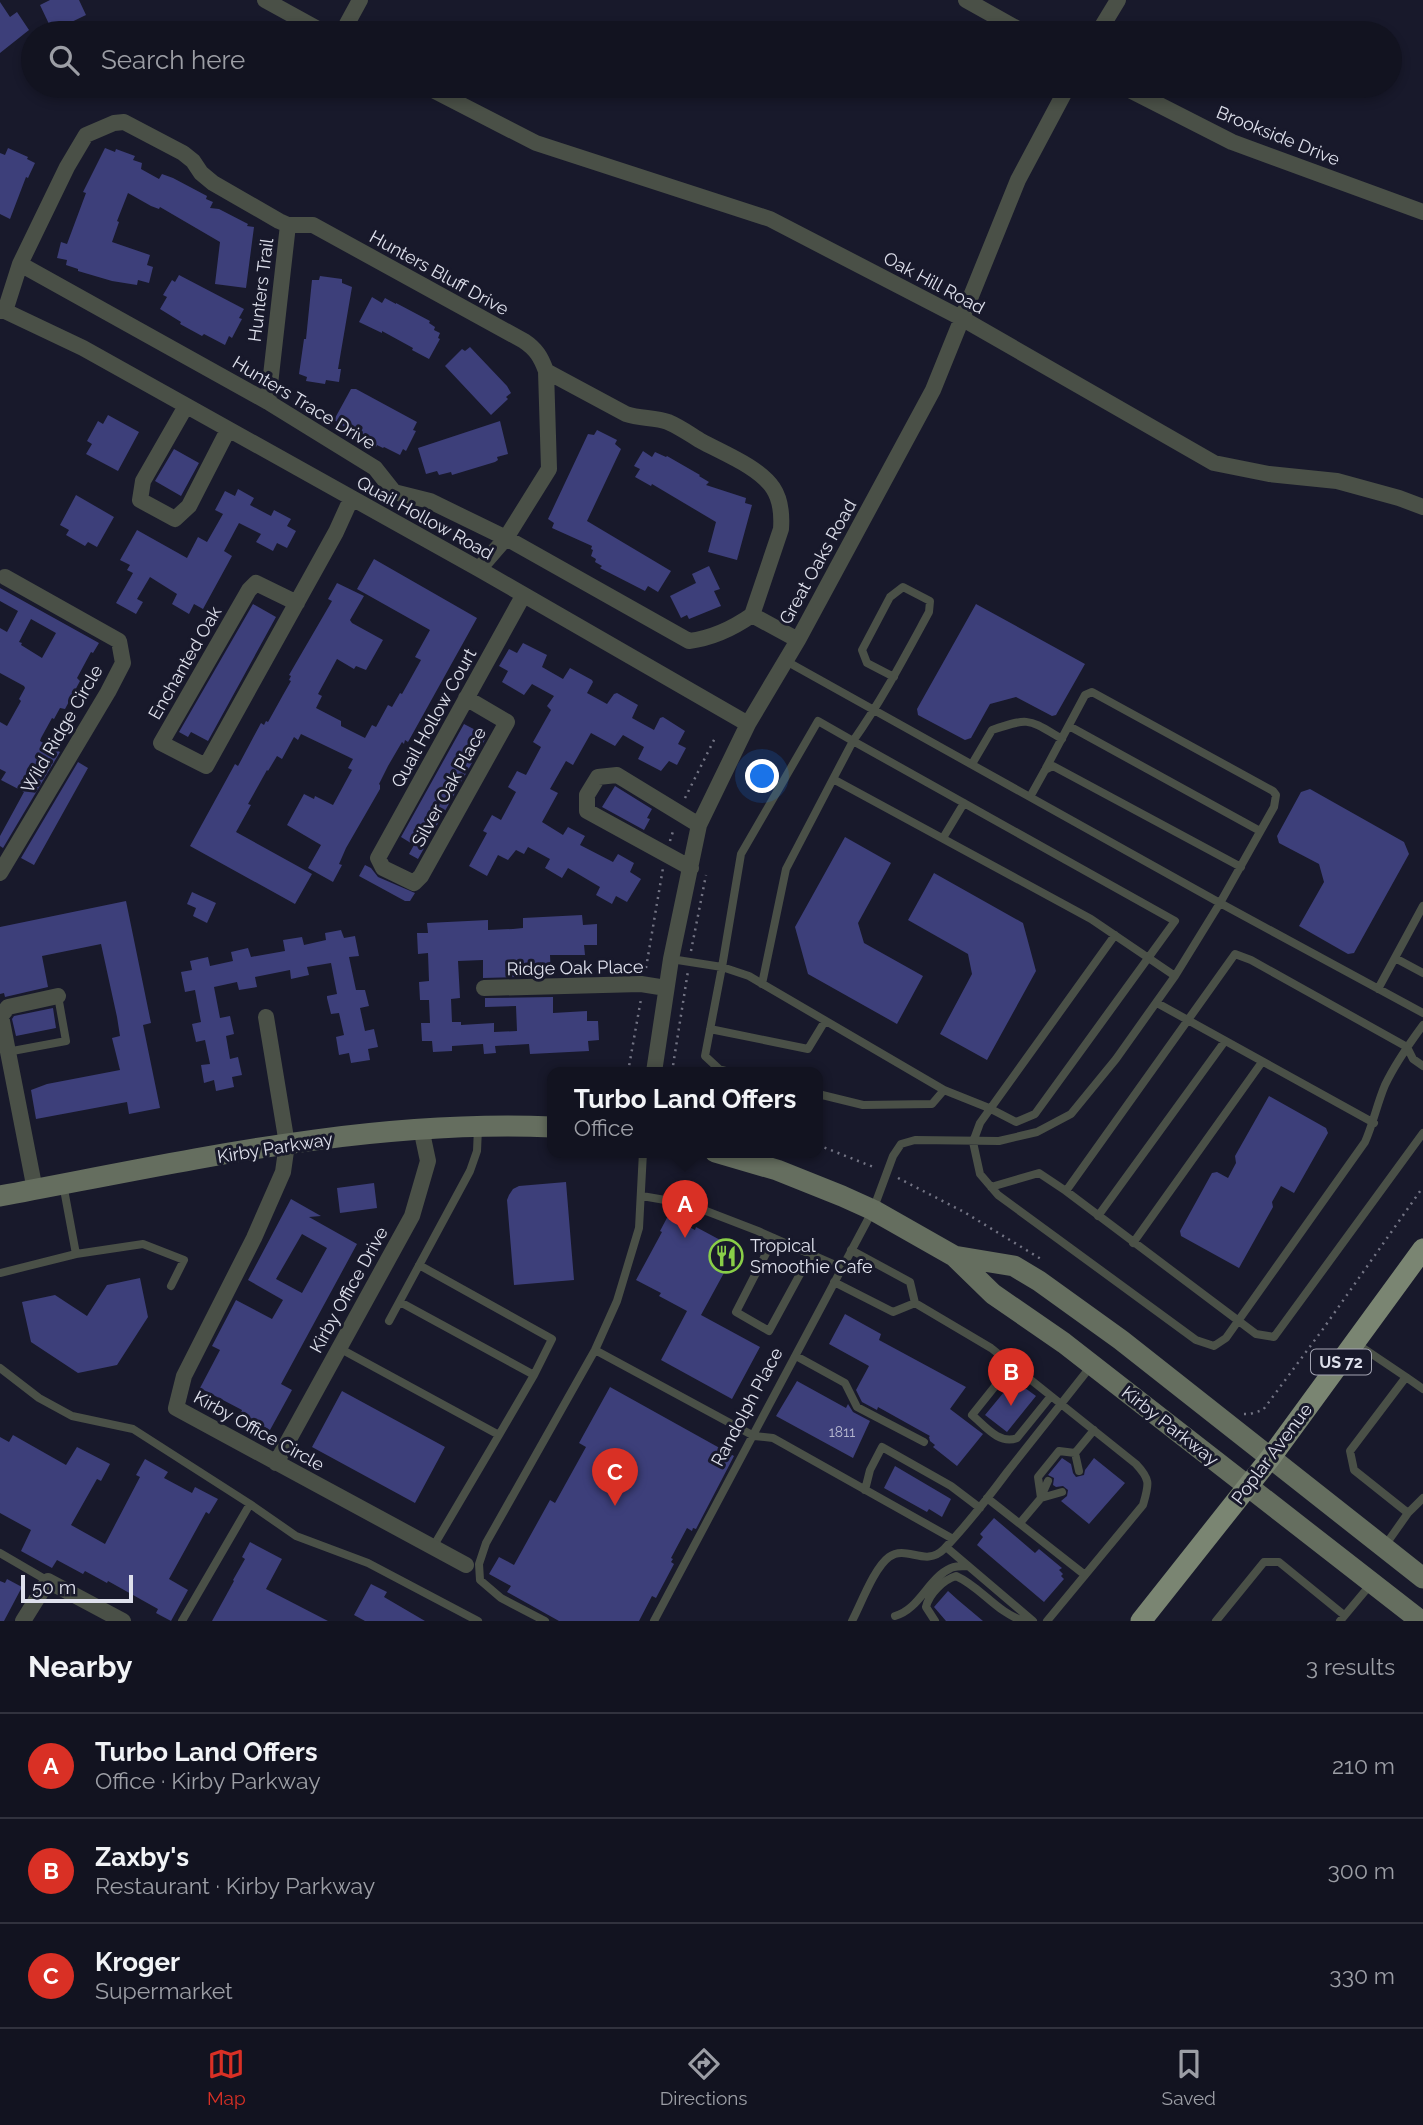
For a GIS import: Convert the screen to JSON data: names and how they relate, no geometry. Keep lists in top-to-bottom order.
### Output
{
  "streets": {
    "main road": ["Kirby Parkway", "US 72", "Poplar Avenue"],
    "street": [
      "Brookside Drive",
      "Hunters Bluff Drive",
      "Oak Hill Road",
      "Hunters Trail",
      "Hunters Trace Drive",
      "Quail Hollow Road",
      "Great Oaks Road",
      "Enchanted Oak",
      "Quail Hollow Court",
      "Wild Ridge Circle",
      "Silver Oak Place",
      "Ridge Oak Place",
      "Kirby Office Drive",
      "Kirby Office Circle"
    ],
    "lane": ["Randolph Place"]
  },
  "crossings": [
    ["Hunters Bluff Drive", "Hunters Trail"],
    ["Hunters Bluff Drive", "Hunters Trace Drive"],
    ["Hunters Bluff Drive", "Quail Hollow Road"],
    ["Oak Hill Road", "Great Oaks Road"],
    ["Hunters Trail", "Hunters Trace Drive"],
    ["Quail Hollow Road", "Great Oaks Road"],
    ["Quail Hollow Road", "Enchanted Oak"],
    ["Quail Hollow Road", "Quail Hollow Court"],
    ["Great Oaks Road", "Ridge Oak Place"],
    ["Quail Hollow Court", "Silver Oak Place"],
    ["Kirby Parkway", "Kirby Office Drive"],
    ["Kirby Parkway", "Randolph Place"],
    ["Kirby Parkway", "Kirby Office Circle"],
    ["Kirby Parkway", "Poplar Avenue"],
    ["Kirby Office Drive", "Kirby Office Circle"]
  ],
  "places": {
    "restaurant": ["Tropical Smoothie Cafe"]
  },
  "house_numbers": ["1811"],
  "scale_bar": "50 m",
  "page": {
    "search": "Search here",
    "popup": ["Turbo Land Offers", "Office"],
    "pins": ["A", "B", "C"],
    "scale": "50 m",
    "heading": ["Nearby", "3 results"],
    "list": [
      {
        "mark": "A",
        "name": "Turbo Land Offers",
        "note": "Office · Kirby Parkway",
        "value": "210 m"
      },
      {
        "mark": "B",
        "name": "Zaxby's",
        "note": "Restaurant · Kirby Parkway",
        "value": "300 m"
      },
      {
        "mark": "C",
        "name": "Kroger",
        "note": "Supermarket",
        "value": "330 m"
      }
    ],
    "nav": ["Map", "Directions", "Saved"]
  }
}
